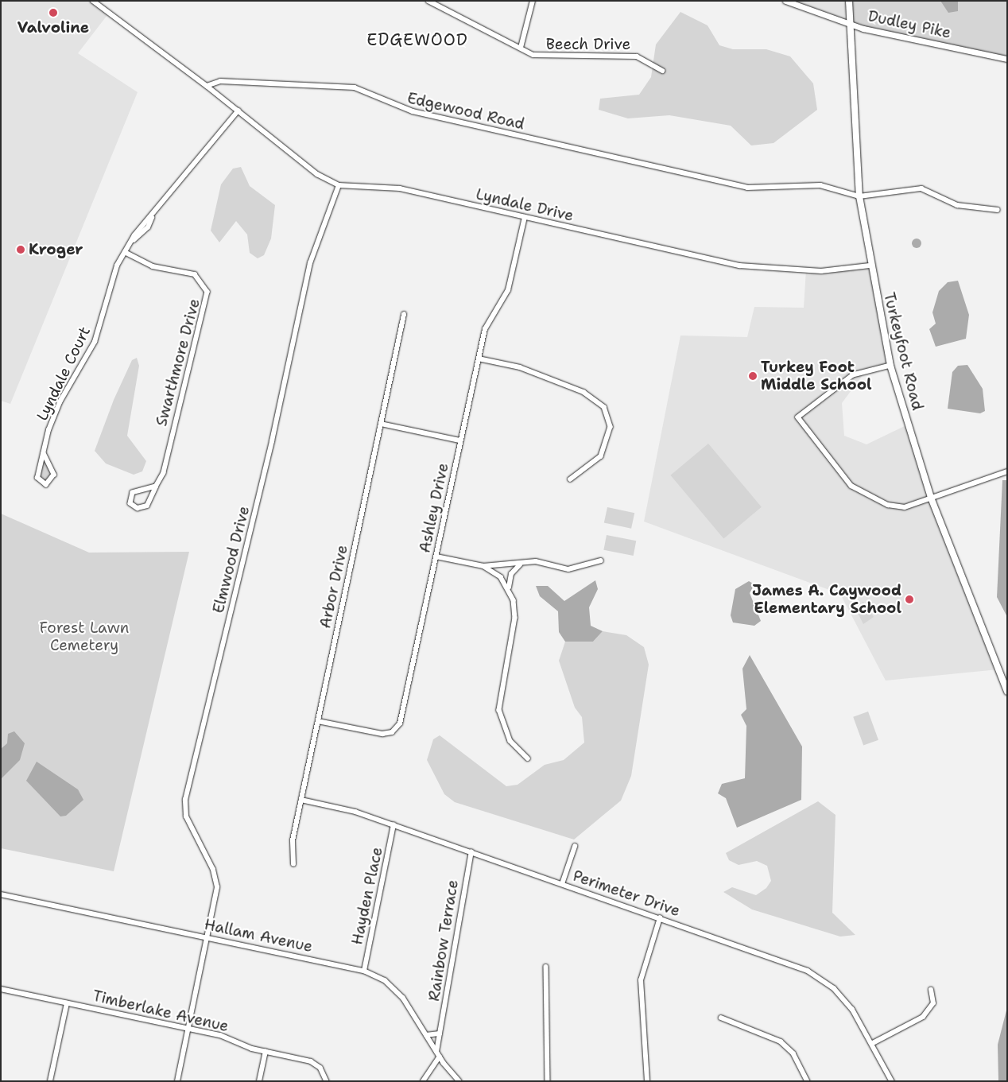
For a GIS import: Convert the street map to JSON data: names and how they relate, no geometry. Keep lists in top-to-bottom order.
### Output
{
  "streets": {
    "main road": ["Turkeyfoot Road"],
    "street": [
      "Dudley Pike",
      "Beech Drive",
      "Edgewood Road",
      "Lyndale Drive",
      "Swarthmore Drive",
      "Lyndale Court",
      "Ashley Drive",
      "Elmwood Drive",
      "Arbor Drive",
      "Perimeter Drive",
      "Hayden Place",
      "Hallam Avenue",
      "Rainbow Terrace",
      "Timberlake Avenue"
    ]
  },
  "crossings": [
    ["Dudley Pike", "Turkeyfoot Road"],
    ["Edgewood Road", "Lyndale Drive"],
    ["Edgewood Road", "Turkeyfoot Road"],
    ["Lyndale Drive", "Turkeyfoot Road"],
    ["Lyndale Drive", "Lyndale Court"],
    ["Lyndale Drive", "Ashley Drive"],
    ["Lyndale Drive", "Elmwood Drive"],
    ["Swarthmore Drive", "Lyndale Court"],
    ["Ashley Drive", "Arbor Drive"],
    ["Elmwood Drive", "Hallam Avenue"],
    ["Elmwood Drive", "Timberlake Avenue"],
    ["Arbor Drive", "Perimeter Drive"],
    ["Perimeter Drive", "Hayden Place"],
    ["Perimeter Drive", "Rainbow Terrace"],
    ["Hayden Place", "Hallam Avenue"],
    ["Hallam Avenue", "Rainbow Terrace"]
  ],
  "districts": ["EDGEWOOD"],
  "parks": ["Forest Lawn Cemetery"],
  "places": [
    "Valvoline",
    "Kroger",
    "Turkey Foot Middle School",
    "James A. Caywood Elementary School"
  ]
}
